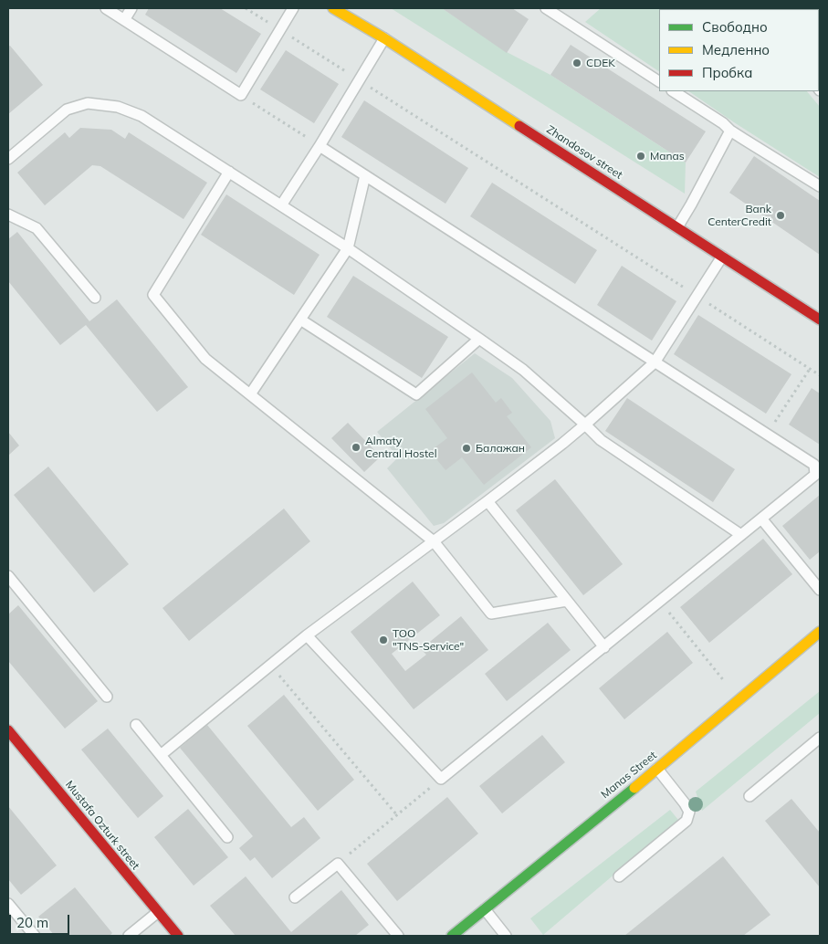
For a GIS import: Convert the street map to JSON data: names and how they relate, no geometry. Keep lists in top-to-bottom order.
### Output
{
  "streets": {
    "street": ["Zhandosov street", "Manas Street", "Mustafa Ozturk street"]
  },
  "places": [
    "CDEK",
    "Manas",
    "Bank CenterCredit",
    "Almaty Central Hostel",
    "Балажан",
    "ТОО \"TNS-Service\""
  ],
  "legend": ["Свободно", "Медленно", "Пробка"],
  "scale_bar": "20 m"
}
